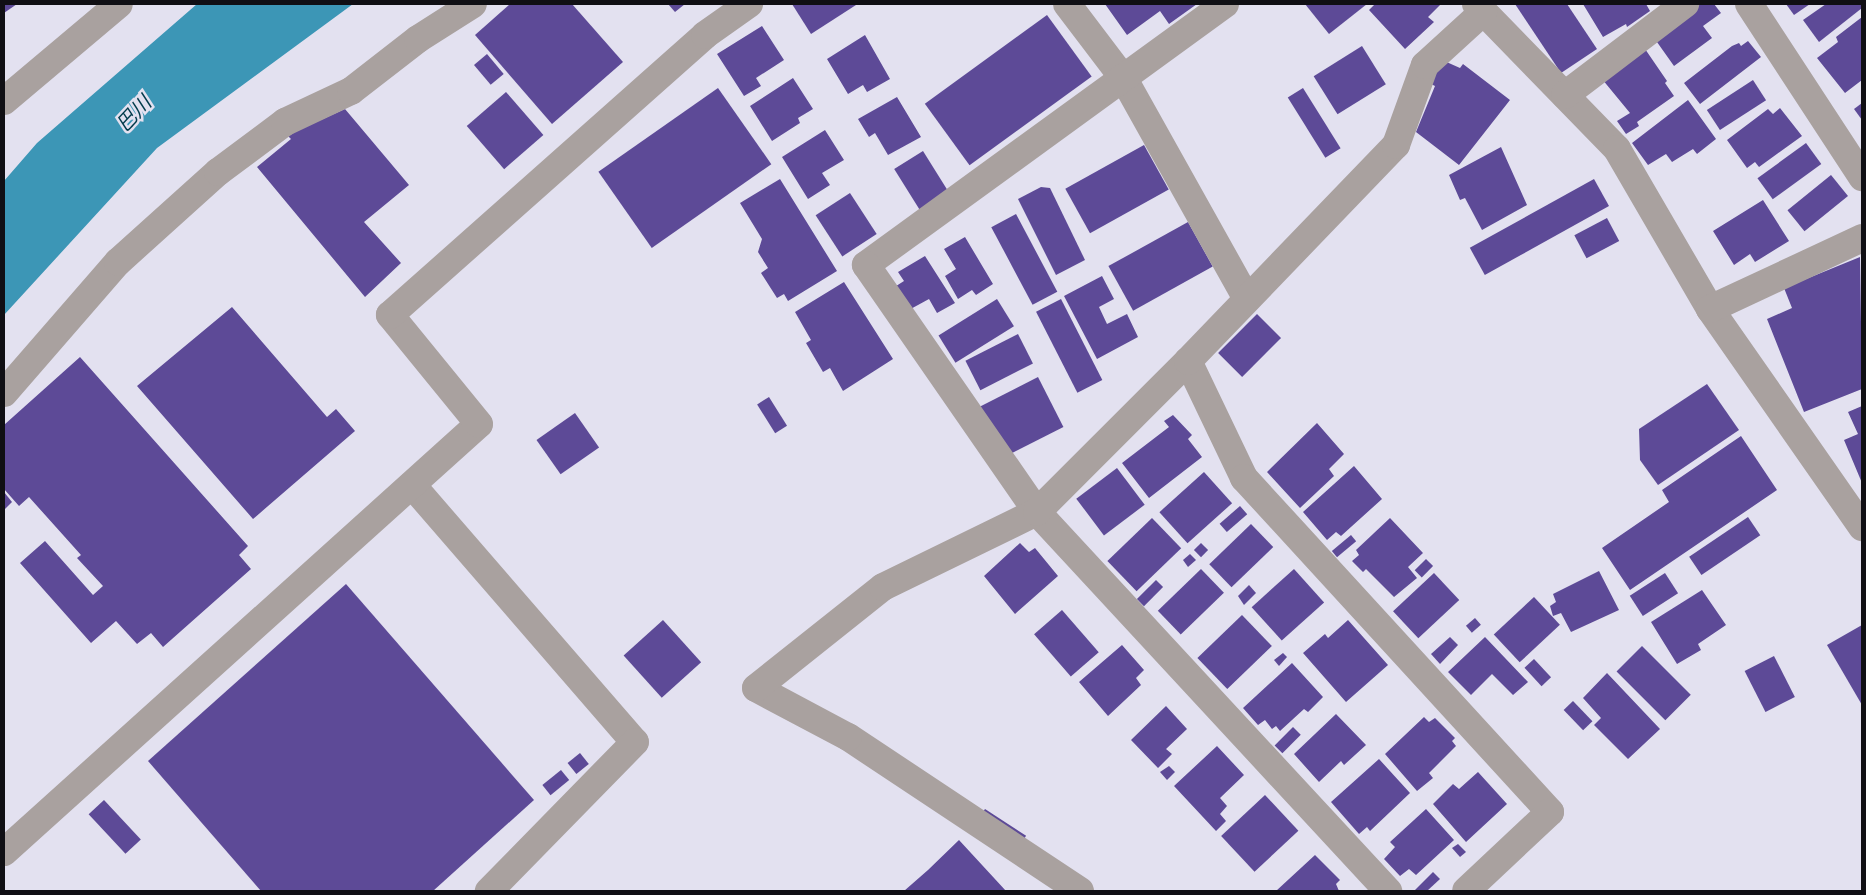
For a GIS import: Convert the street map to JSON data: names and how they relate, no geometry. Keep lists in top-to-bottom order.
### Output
{
  "water": ["巴川"]
}
